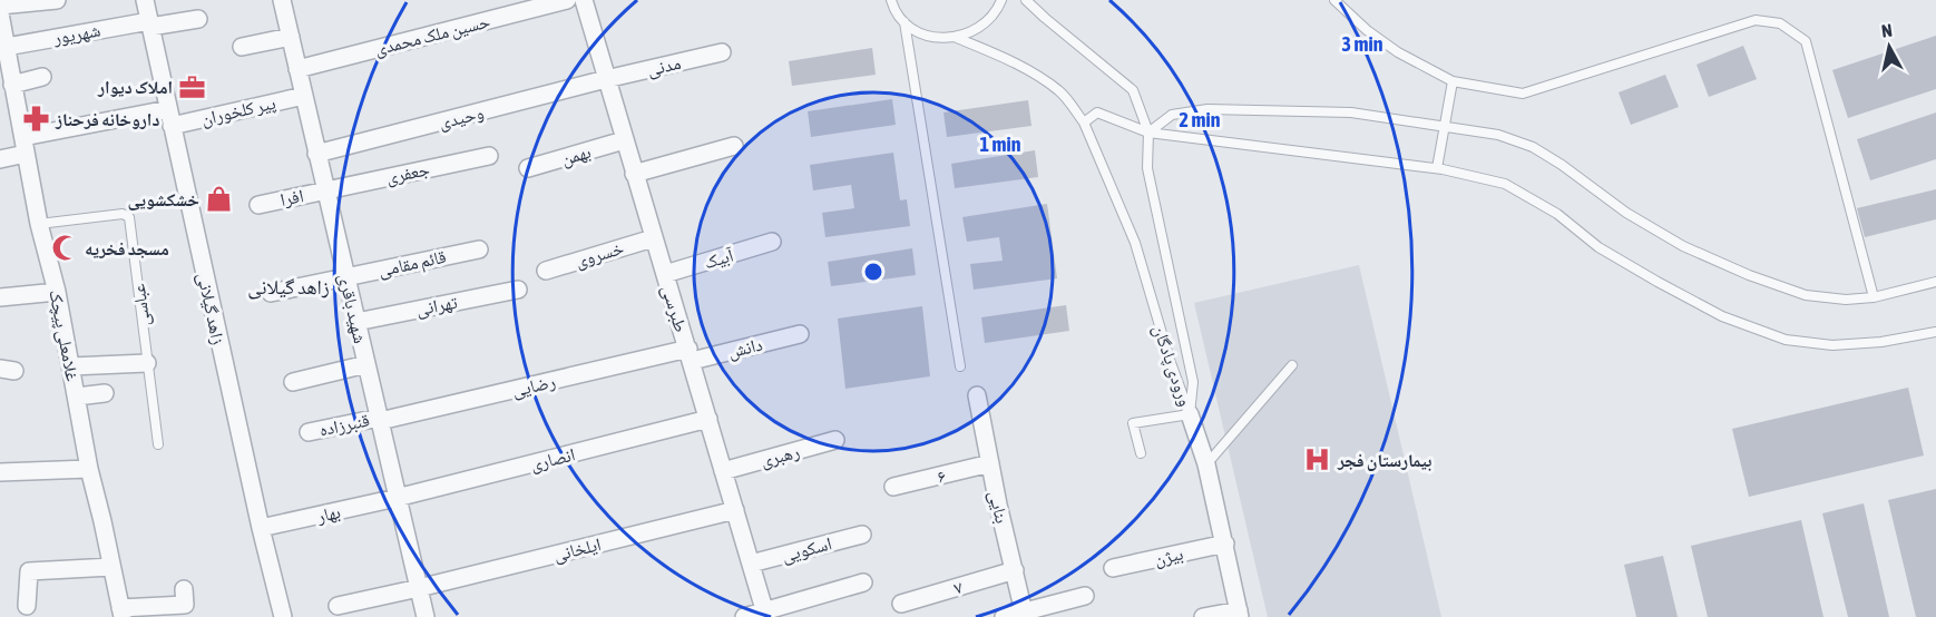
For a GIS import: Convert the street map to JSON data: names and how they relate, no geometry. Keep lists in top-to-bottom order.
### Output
{
  "streets": {
    "street": [
      "شهریور",
      "حسین ملک محمدی",
      "مدنی",
      "پیر کلخوران",
      "وحیدی",
      "بهمن",
      "جعفری",
      "افرا",
      "خسروی",
      "آبیک",
      "قائم مقامی",
      "تهرانی",
      "زاهد گیلانی",
      "شهید باقری",
      "طبرسی",
      "غلامعلی پیچک",
      "دانش",
      "رضایی",
      "قنبرزاده",
      "رهبری",
      "انصاری",
      "۶",
      "بنایی",
      "بهار",
      "ایلخانی",
      "اسکویی",
      "بیژن",
      "۷"
    ],
    "lane": ["عباسی", "ورودی پادگان"]
  },
  "crossings": [
    ["شهریور", "زاهد گیلانی"],
    ["شهریور", "غلامعلی پیچک"],
    ["حسین ملک محمدی", "شهید باقری"],
    ["مدنی", "وحیدی"],
    ["مدنی", "طبرسی"],
    ["پیر کلخوران", "زاهد گیلانی"],
    ["پیر کلخوران", "شهید باقری"],
    ["پیر کلخوران", "غلامعلی پیچک"],
    ["وحیدی", "شهید باقری"],
    ["وحیدی", "طبرسی"],
    ["بهمن", "طبرسی"],
    ["جعفری", "افرا"],
    ["جعفری", "شهید باقری"],
    ["افرا", "شهید باقری"],
    ["خسروی", "طبرسی"],
    ["آبیک", "طبرسی"],
    ["قائم مقامی", "شهید باقری"],
    ["عباسی", "غلامعلی پیچک"],
    ["تهرانی", "شهید باقری"],
    ["زاهد گیلانی", "بهار"],
    ["شهید باقری", "رضایی"],
    ["شهید باقری", "قنبرزاده"],
    ["شهید باقری", "انصاری"],
    ["شهید باقری", "بهار"],
    ["شهید باقری", "ایلخانی"],
    ["طبرسی", "دانش"],
    ["طبرسی", "رضایی"],
    ["طبرسی", "رهبری"],
    ["طبرسی", "انصاری"],
    ["طبرسی", "ایلخانی"],
    ["طبرسی", "اسکویی"],
    ["دانش", "رضایی"],
    ["رضایی", "قنبرزاده"],
    ["انصاری", "بهار"],
    ["۶", "بنایی"],
    ["بنایی", "۷"]
  ],
  "districts": ["زاهد گیلانی"],
  "places": {
    "office": ["املاک دیوار"],
    "pharmacy": ["داروخانه فرحناز"],
    "shop": ["خشکشویی"],
    "mosque": ["مسجد فخریه"],
    "hospital": ["بیمارستان فجر"]
  },
  "north": "top",
  "rings": ["3 min", "2 min", "1 min"]
}
